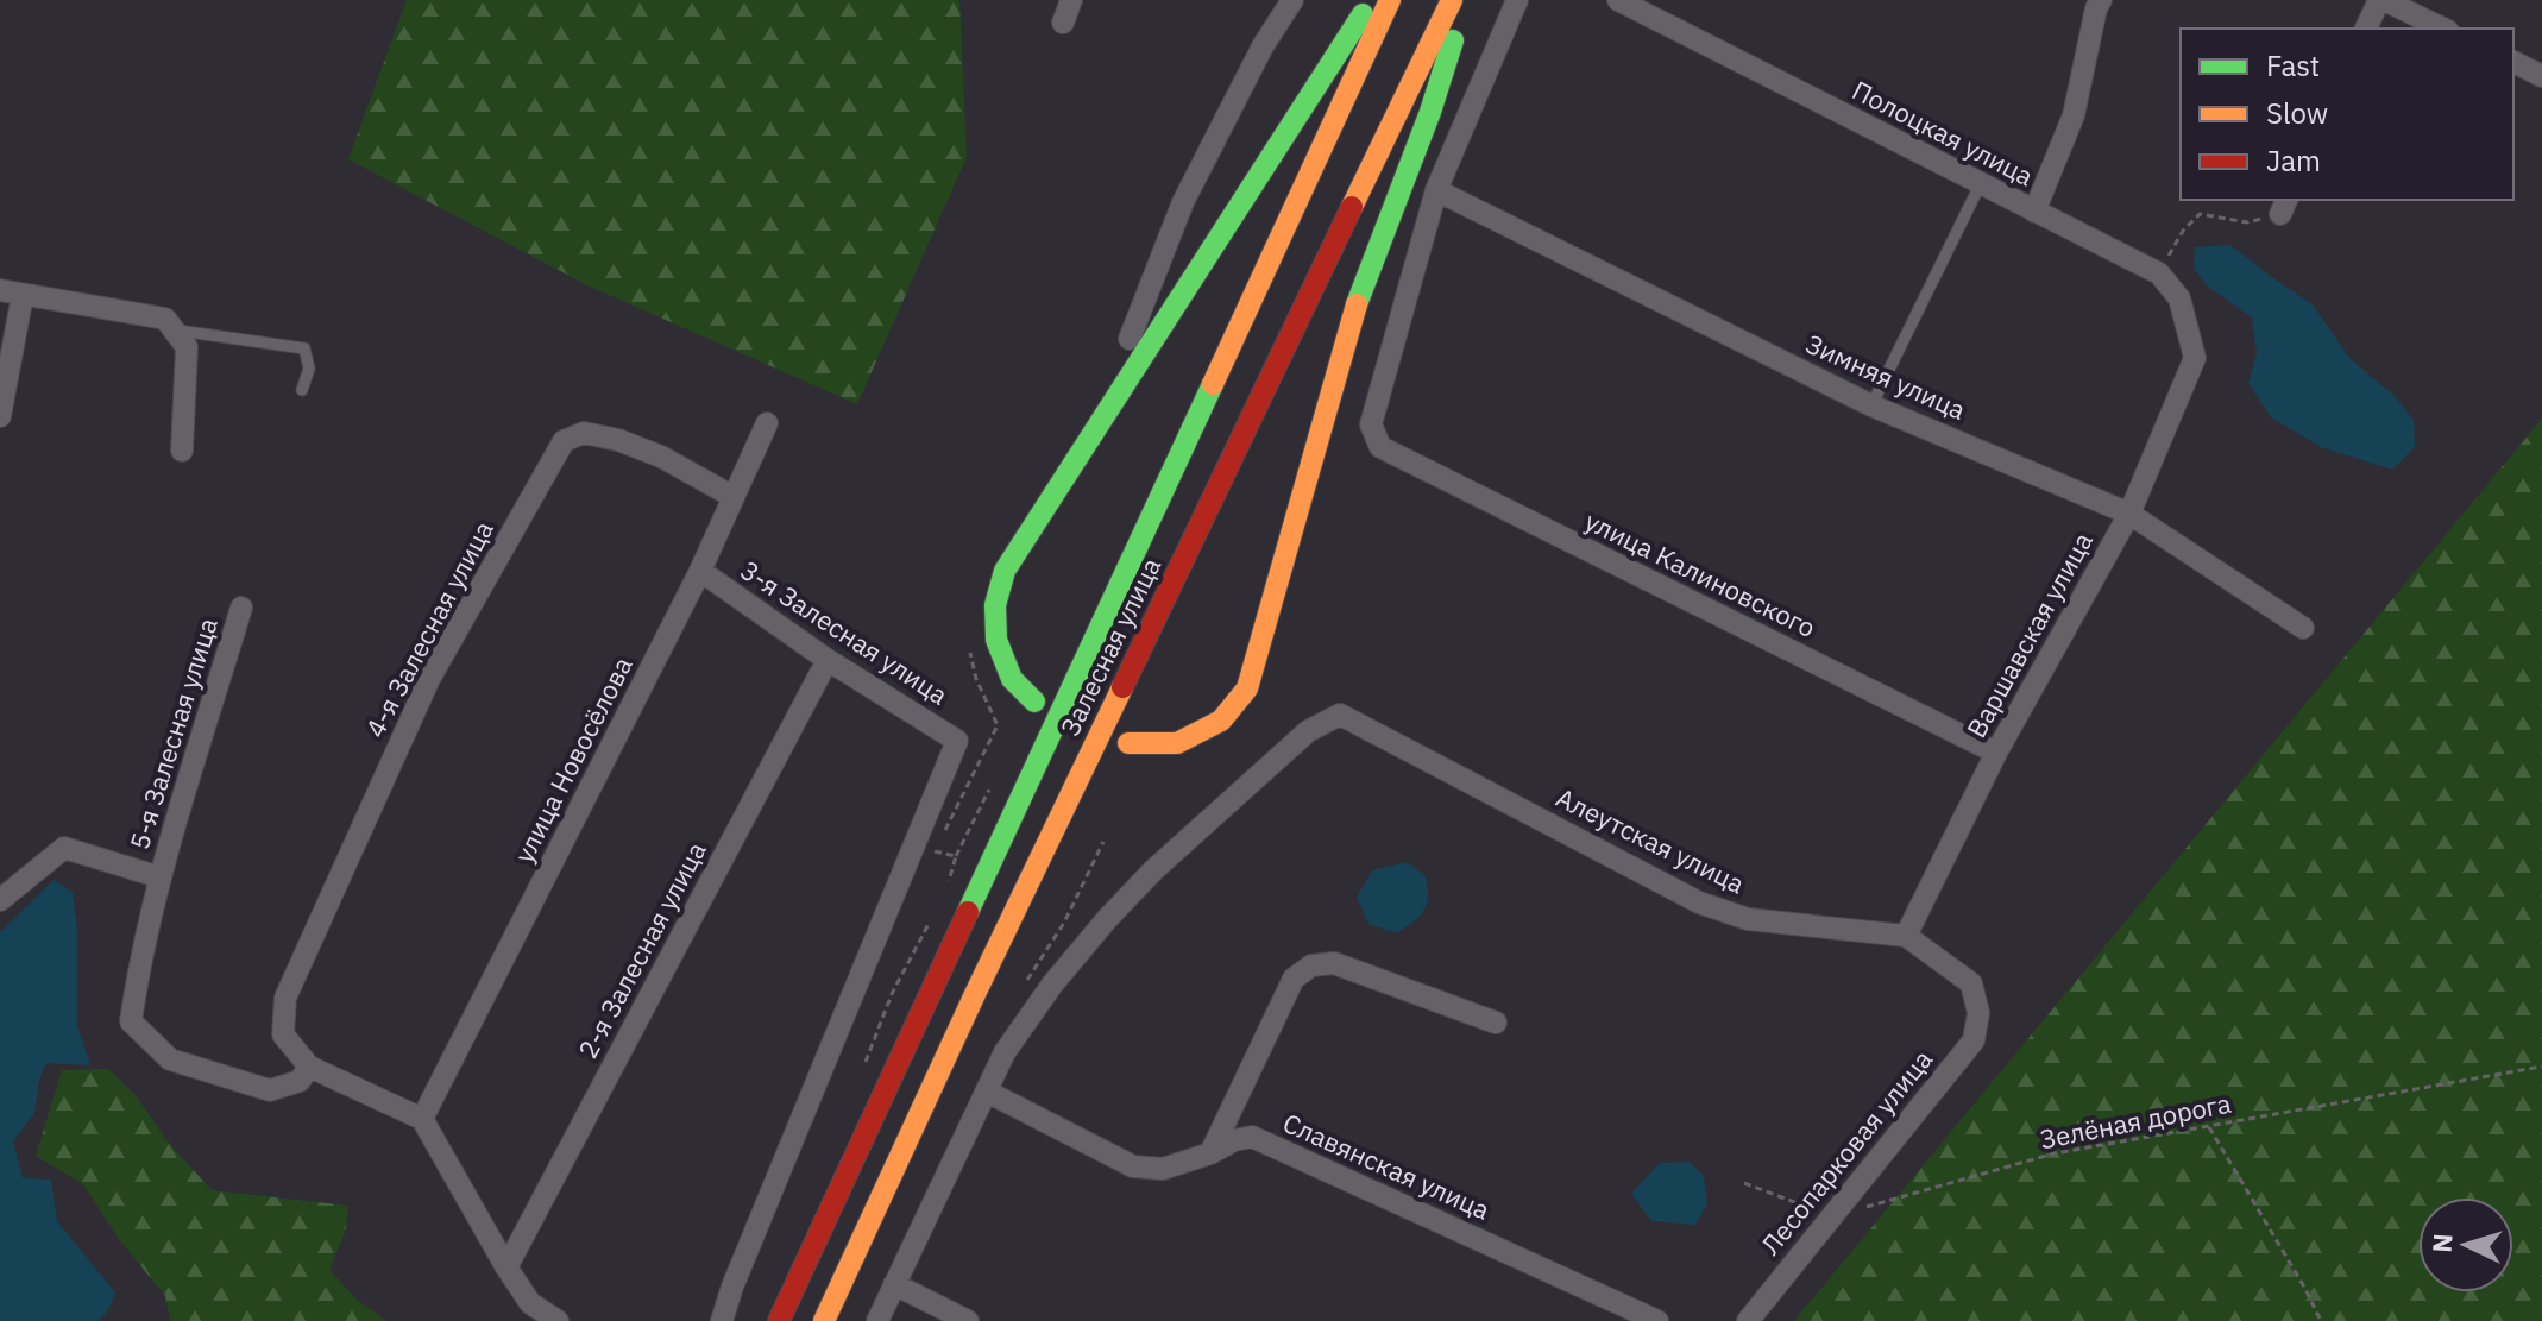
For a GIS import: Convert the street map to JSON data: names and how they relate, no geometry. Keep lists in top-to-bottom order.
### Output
{
  "streets": {
    "main road": ["Залесная улица"],
    "street": [
      "Полоцкая улица",
      "Зимняя улица",
      "улица Калиновского",
      "4-я Залесная улица",
      "3-я Залесная улица",
      "Варшавская улица",
      "5-я Залесная улица",
      "улица Новосёлова",
      "Алеутская улица",
      "2-я Залесная улица",
      "Лесопарковая улица",
      "Славянская улица"
    ],
    "path": ["Зелёная дорога"]
  },
  "crossings": [
    ["Полоцкая улица", "Варшавская улица"],
    ["Зимняя улица", "улица Калиновского"],
    ["Зимняя улица", "Варшавская улица"],
    ["улица Калиновского", "Варшавская улица"],
    ["4-я Залесная улица", "5-я Залесная улица"],
    ["4-я Залесная улица", "улица Новосёлова"],
    ["3-я Залесная улица", "улица Новосёлова"],
    ["3-я Залесная улица", "2-я Залесная улица"],
    ["Варшавская улица", "Алеутская улица"],
    ["Варшавская улица", "Лесопарковая улица"],
    ["Алеутская улица", "Лесопарковая улица"],
    ["Алеутская улица", "Славянская улица"]
  ],
  "legend": ["Fast", "Slow", "Jam"],
  "north": "left"
}
